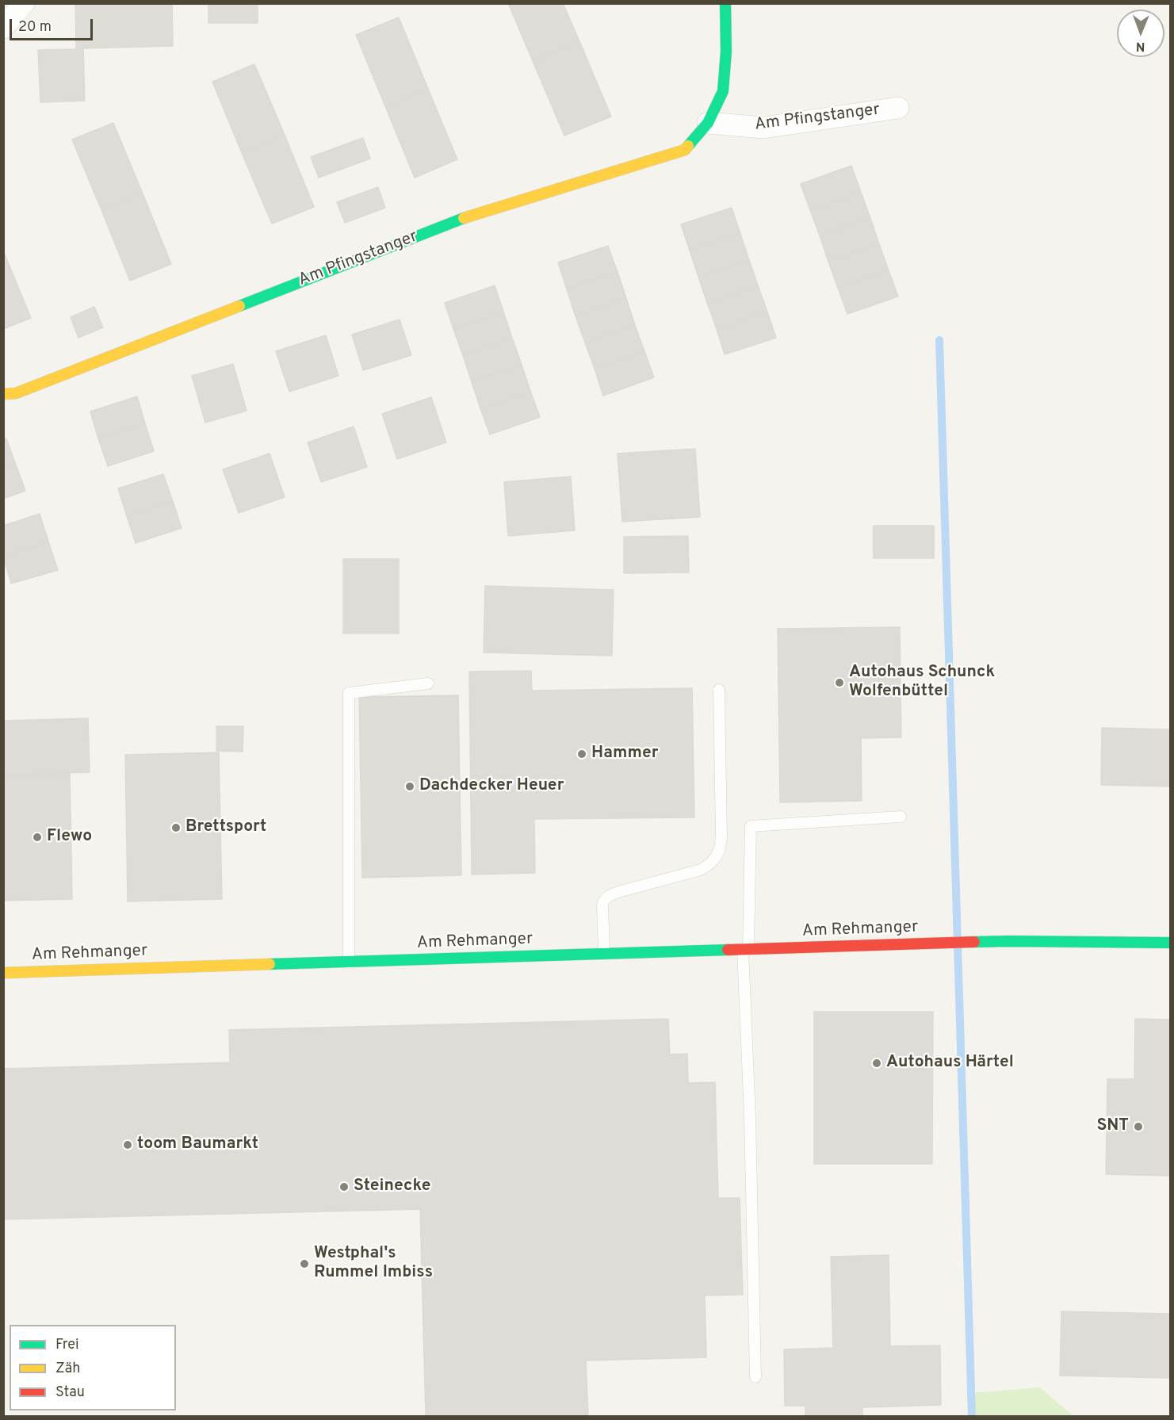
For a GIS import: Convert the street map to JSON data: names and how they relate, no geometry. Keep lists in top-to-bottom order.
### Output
{
  "streets": {
    "street": ["Am Pfingstanger", "Am Rehmanger"]
  },
  "places": [
    "Autohaus Schunck Wolfenbüttel",
    "Hammer",
    "Dachdecker Heuer",
    "Brettsport",
    "Flewo",
    "Autohaus Härtel",
    "SNT",
    "toom Baumarkt",
    "Steinecke",
    "Westphal's Rummel Imbiss"
  ],
  "legend": ["Frei", "Zäh", "Stau"],
  "scale_bar": "20 m",
  "north": "bottom"
}
